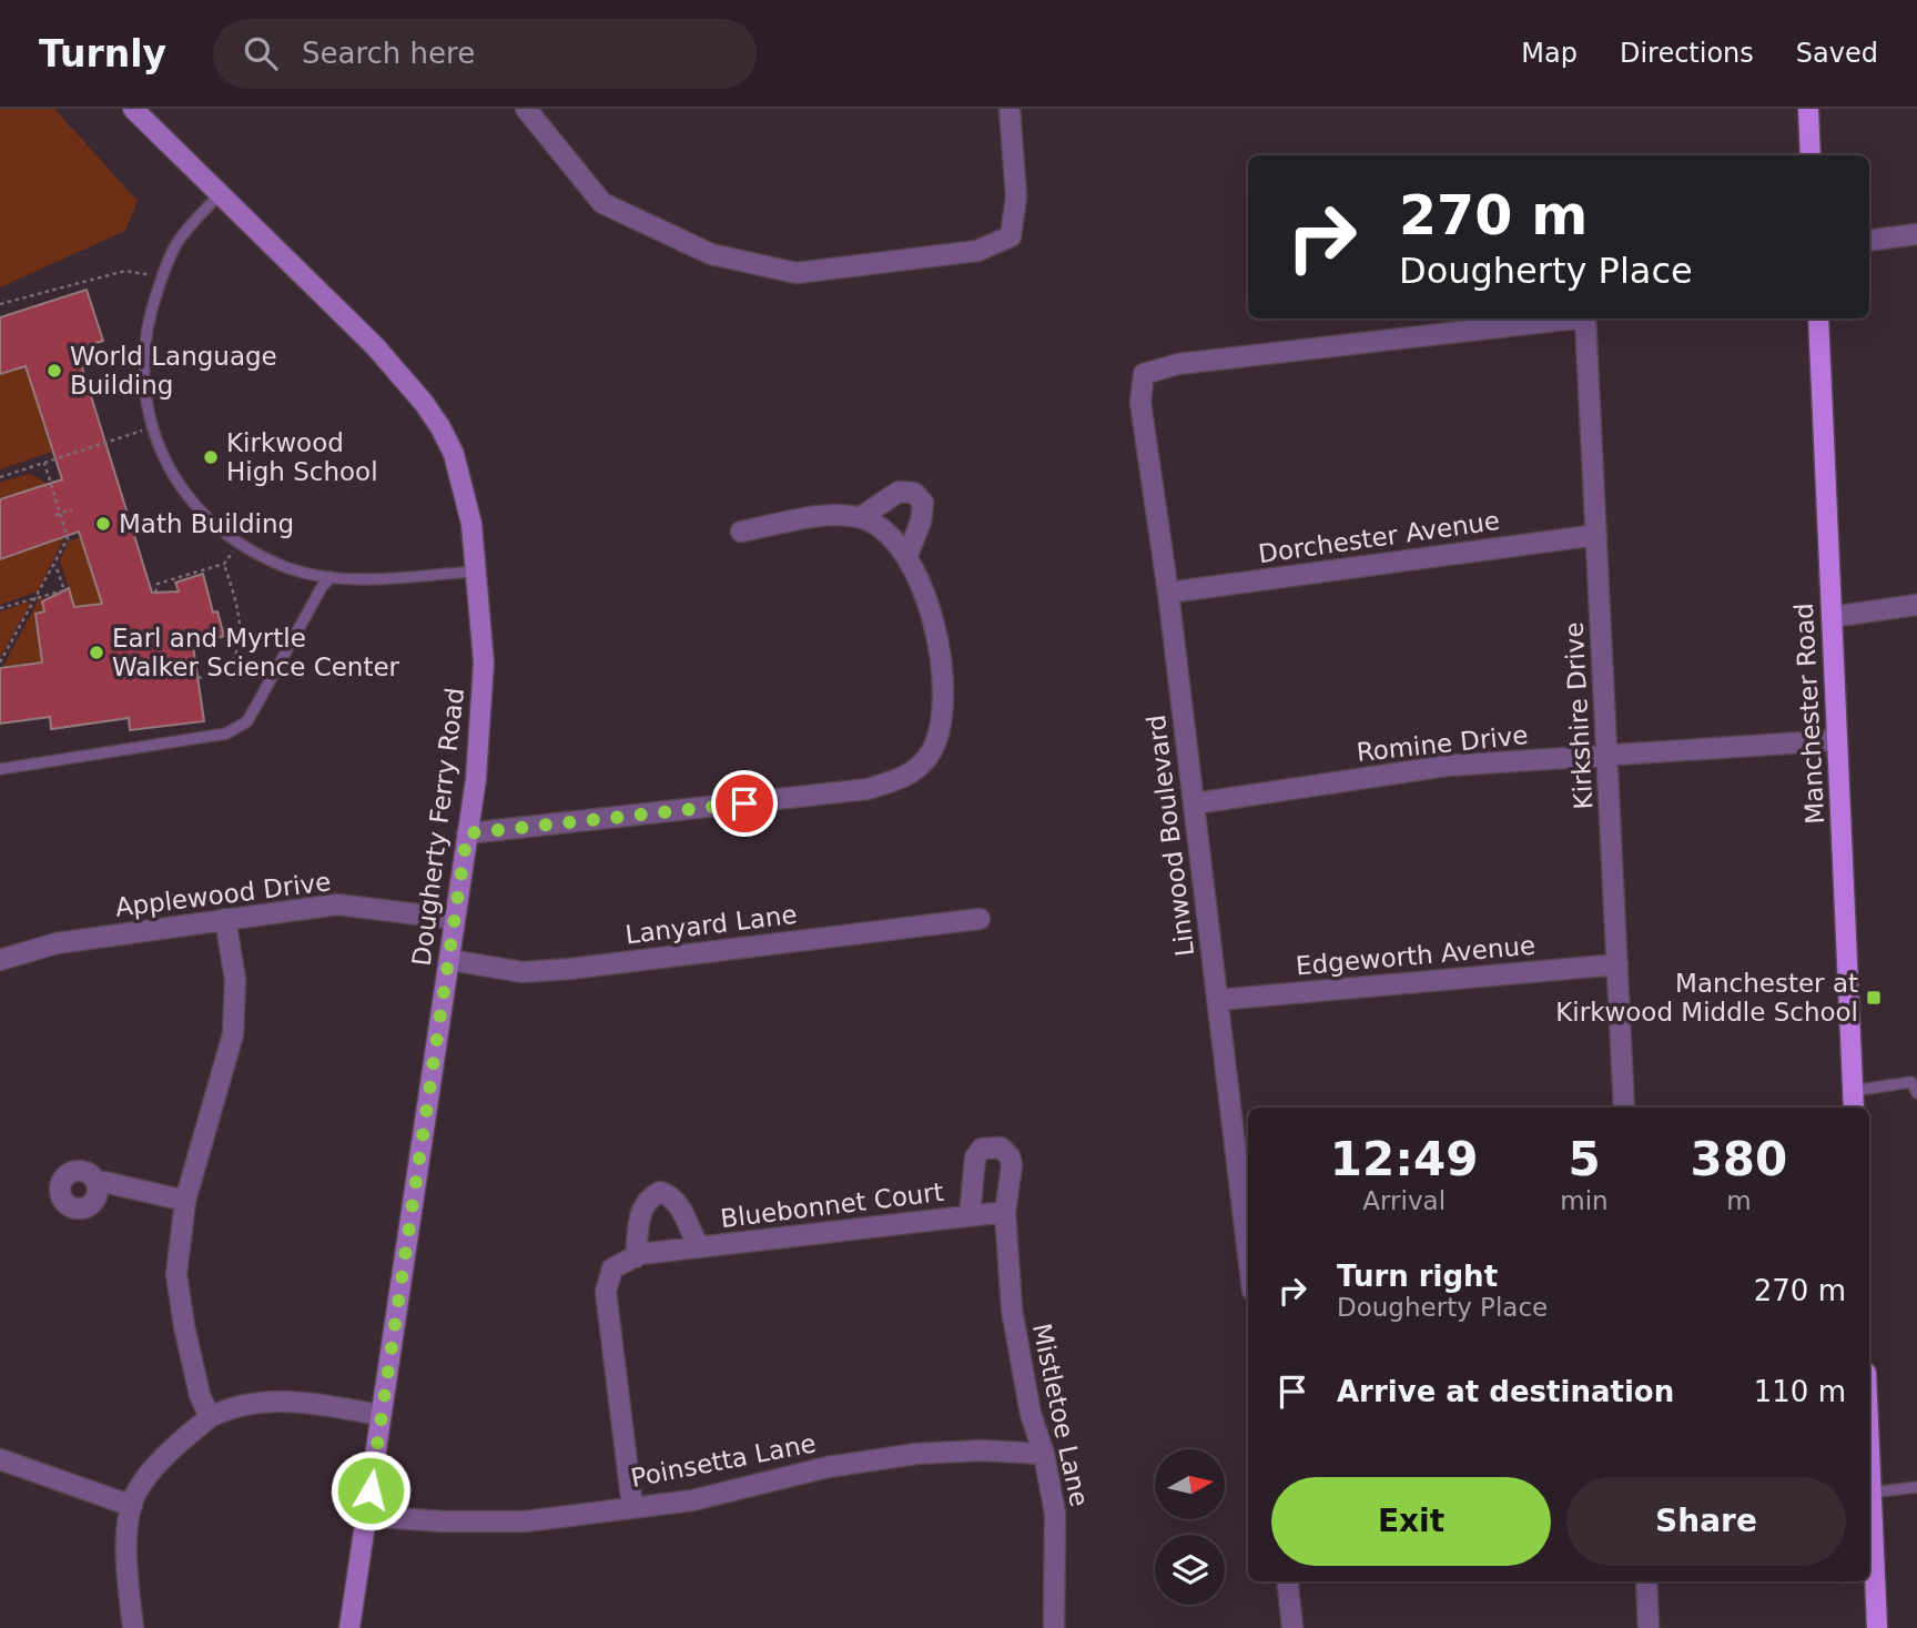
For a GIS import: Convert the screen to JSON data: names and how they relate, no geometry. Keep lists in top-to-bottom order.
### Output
{
  "streets": {
    "main road": ["Manchester Road", "Dougherty Ferry Road"],
    "street": [
      "Dorchester Avenue",
      "Kirkshire Drive",
      "Romine Drive",
      "Linwood Boulevard",
      "Applewood Drive",
      "Lanyard Lane",
      "Edgeworth Avenue",
      "Bluebonnet Court",
      "Mistletoe Lane",
      "Poinsetta Lane"
    ]
  },
  "crossings": [
    ["Dorchester Avenue", "Kirkshire Drive"],
    ["Dorchester Avenue", "Linwood Boulevard"],
    ["Manchester Road", "Romine Drive"],
    ["Kirkshire Drive", "Romine Drive"],
    ["Kirkshire Drive", "Edgeworth Avenue"],
    ["Romine Drive", "Linwood Boulevard"],
    ["Dougherty Ferry Road", "Applewood Drive"],
    ["Dougherty Ferry Road", "Lanyard Lane"],
    ["Dougherty Ferry Road", "Poinsetta Lane"],
    ["Linwood Boulevard", "Edgeworth Avenue"],
    ["Bluebonnet Court", "Mistletoe Lane"],
    ["Bluebonnet Court", "Poinsetta Lane"],
    ["Mistletoe Lane", "Poinsetta Lane"]
  ],
  "places": {
    "other": [
      "World Language Building",
      "Kirkwood High School",
      "Math Building",
      "Earl and Myrtle Walker Science Center"
    ],
    "transit": ["Manchester at Kirkwood Middle School"]
  },
  "north": "right",
  "page": {
    "header": "Turnly",
    "search": "Search here",
    "nav": ["Map", "Directions", "Saved"],
    "turn": ["270 m", "Dougherty Place"],
    "eta": [
      "12:49",
      "Arrival",
      "5",
      "min",
      "380",
      "m"
    ],
    "list": [
      {
        "name": "Turn right",
        "note": "Dougherty Place",
        "value": "270 m"
      },
      {
        "name": "Arrive at destination",
        "value": "110 m"
      }
    ],
    "buttons": ["Exit", "Share"]
  }
}
